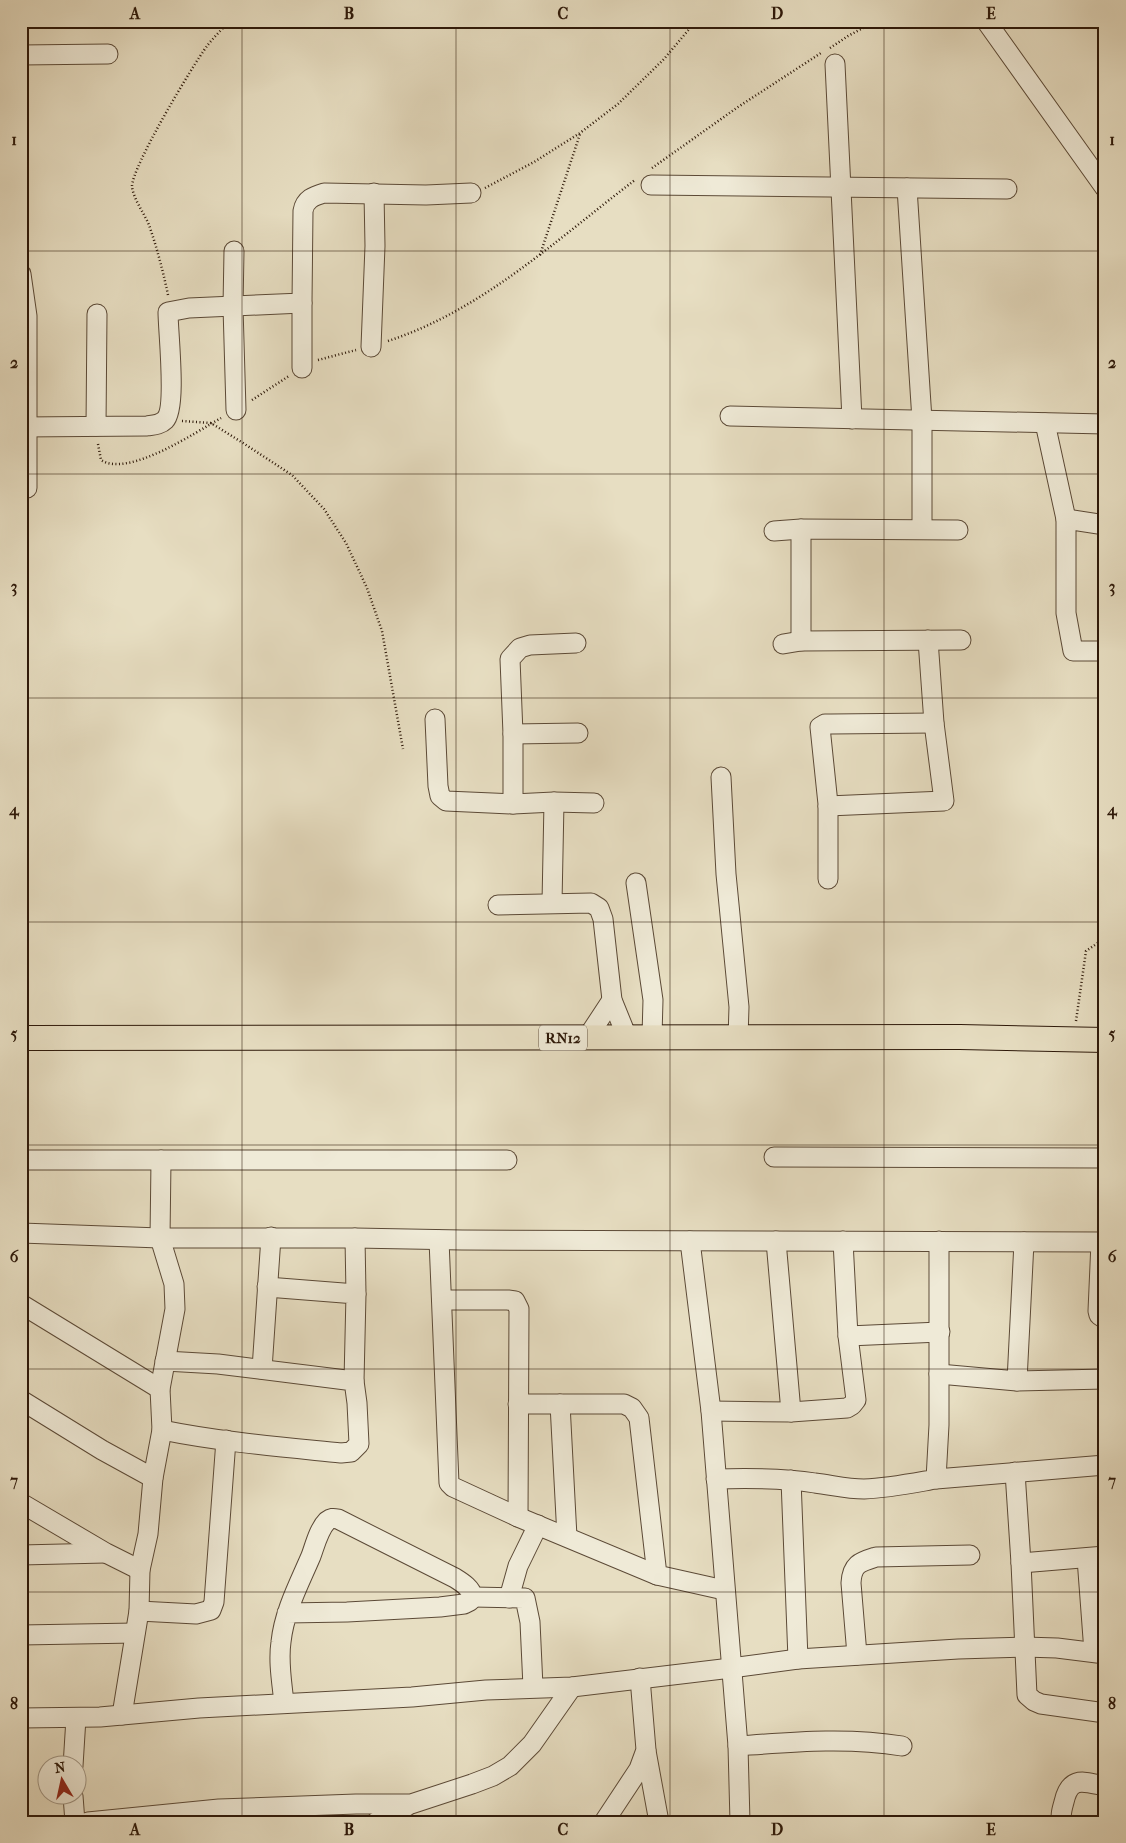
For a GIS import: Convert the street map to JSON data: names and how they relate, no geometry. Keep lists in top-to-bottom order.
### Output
{
  "streets": {
    "main road": ["RN12"]
  },
  "north": "top",
  "grid": {
    "columns": [
      "A",
      "B",
      "C",
      "D",
      "E"
    ],
    "rows": [
      "1",
      "2",
      "3",
      "4",
      "5",
      "6",
      "7",
      "8"
    ]
  }
}
